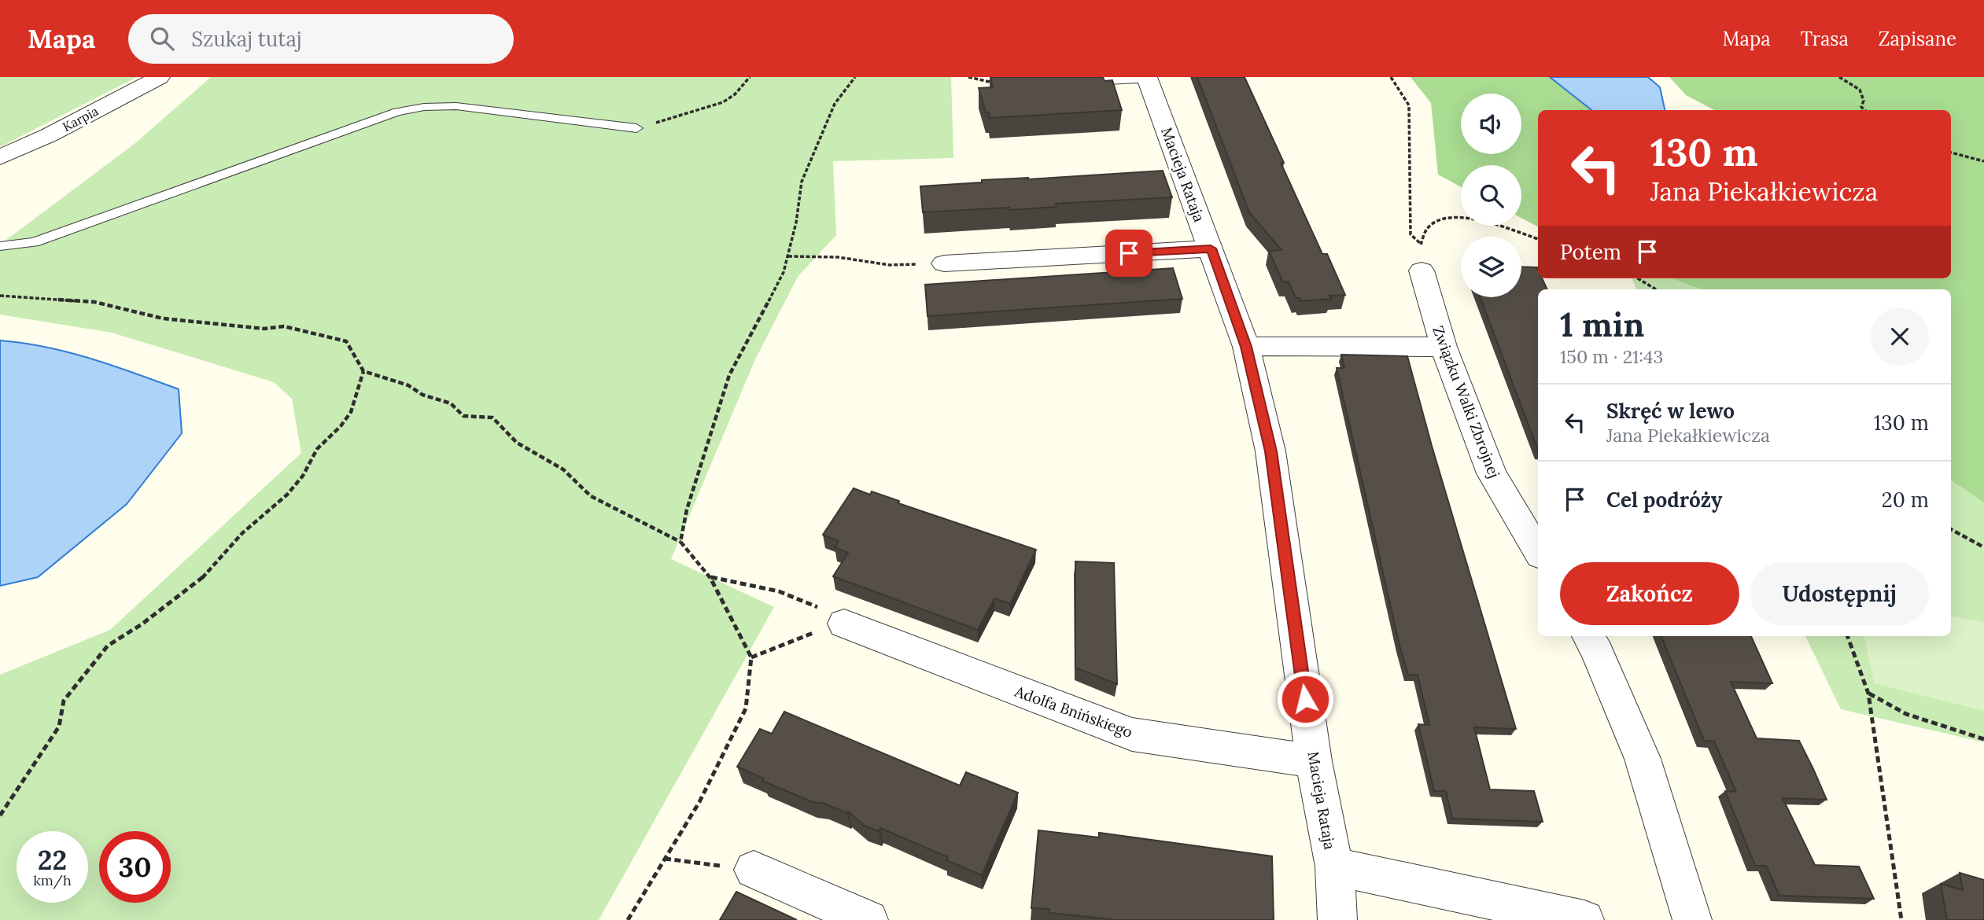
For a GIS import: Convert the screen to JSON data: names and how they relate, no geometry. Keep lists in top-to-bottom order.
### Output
{
  "streets": {
    "street": [
      "Karpia",
      "Macieja Rataja",
      "Związku Walki Zbrojnej",
      "Adolfa Bnińskiego"
    ]
  },
  "crossings": [
    ["Macieja Rataja", "Adolfa Bnińskiego"]
  ],
  "page": {
    "header": "Mapa",
    "search": "Szukaj tutaj",
    "nav": ["Mapa", "Trasa", "Zapisane"],
    "turn": ["130 m", "Jana Piekałkiewicza"],
    "then": "Potem",
    "heading": ["1 min", "150 m · 21:43"],
    "list": [
      {
        "name": "Skręć w lewo",
        "note": "Jana Piekałkiewicza",
        "value": "130 m"
      },
      {
        "name": "Cel podróży",
        "value": "20 m"
      }
    ],
    "buttons": ["Zakończ", "Udostępnij"],
    "speed": "22 km/h",
    "limit": "30"
  }
}
